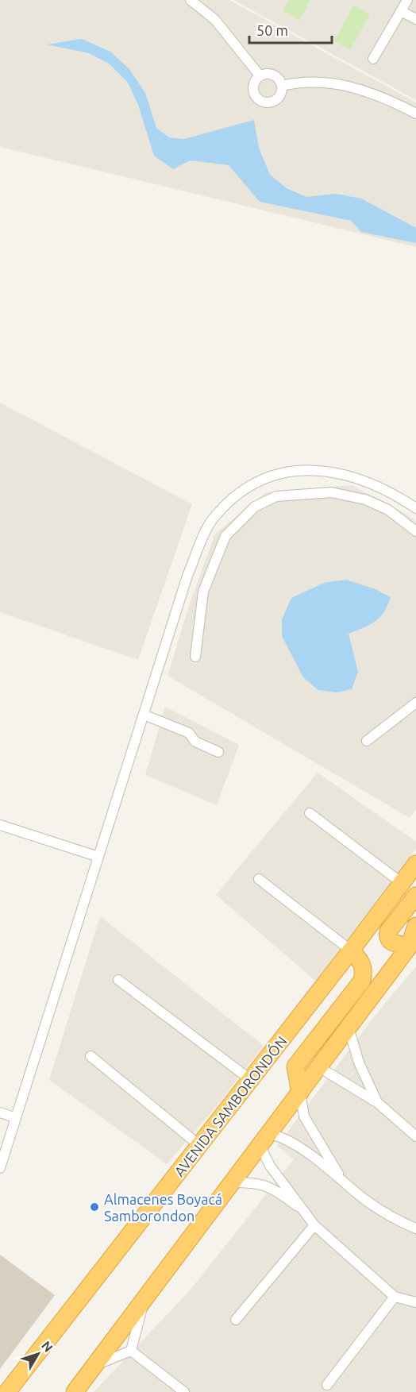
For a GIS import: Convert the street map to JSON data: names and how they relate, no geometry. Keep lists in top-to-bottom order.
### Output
{
  "streets": {
    "highway": ["AVENIDA SAMBORONDÓN"]
  },
  "places": ["Almacenes Boyacá Samborondon"],
  "scale_bar": "50 m",
  "north": "top right"
}
